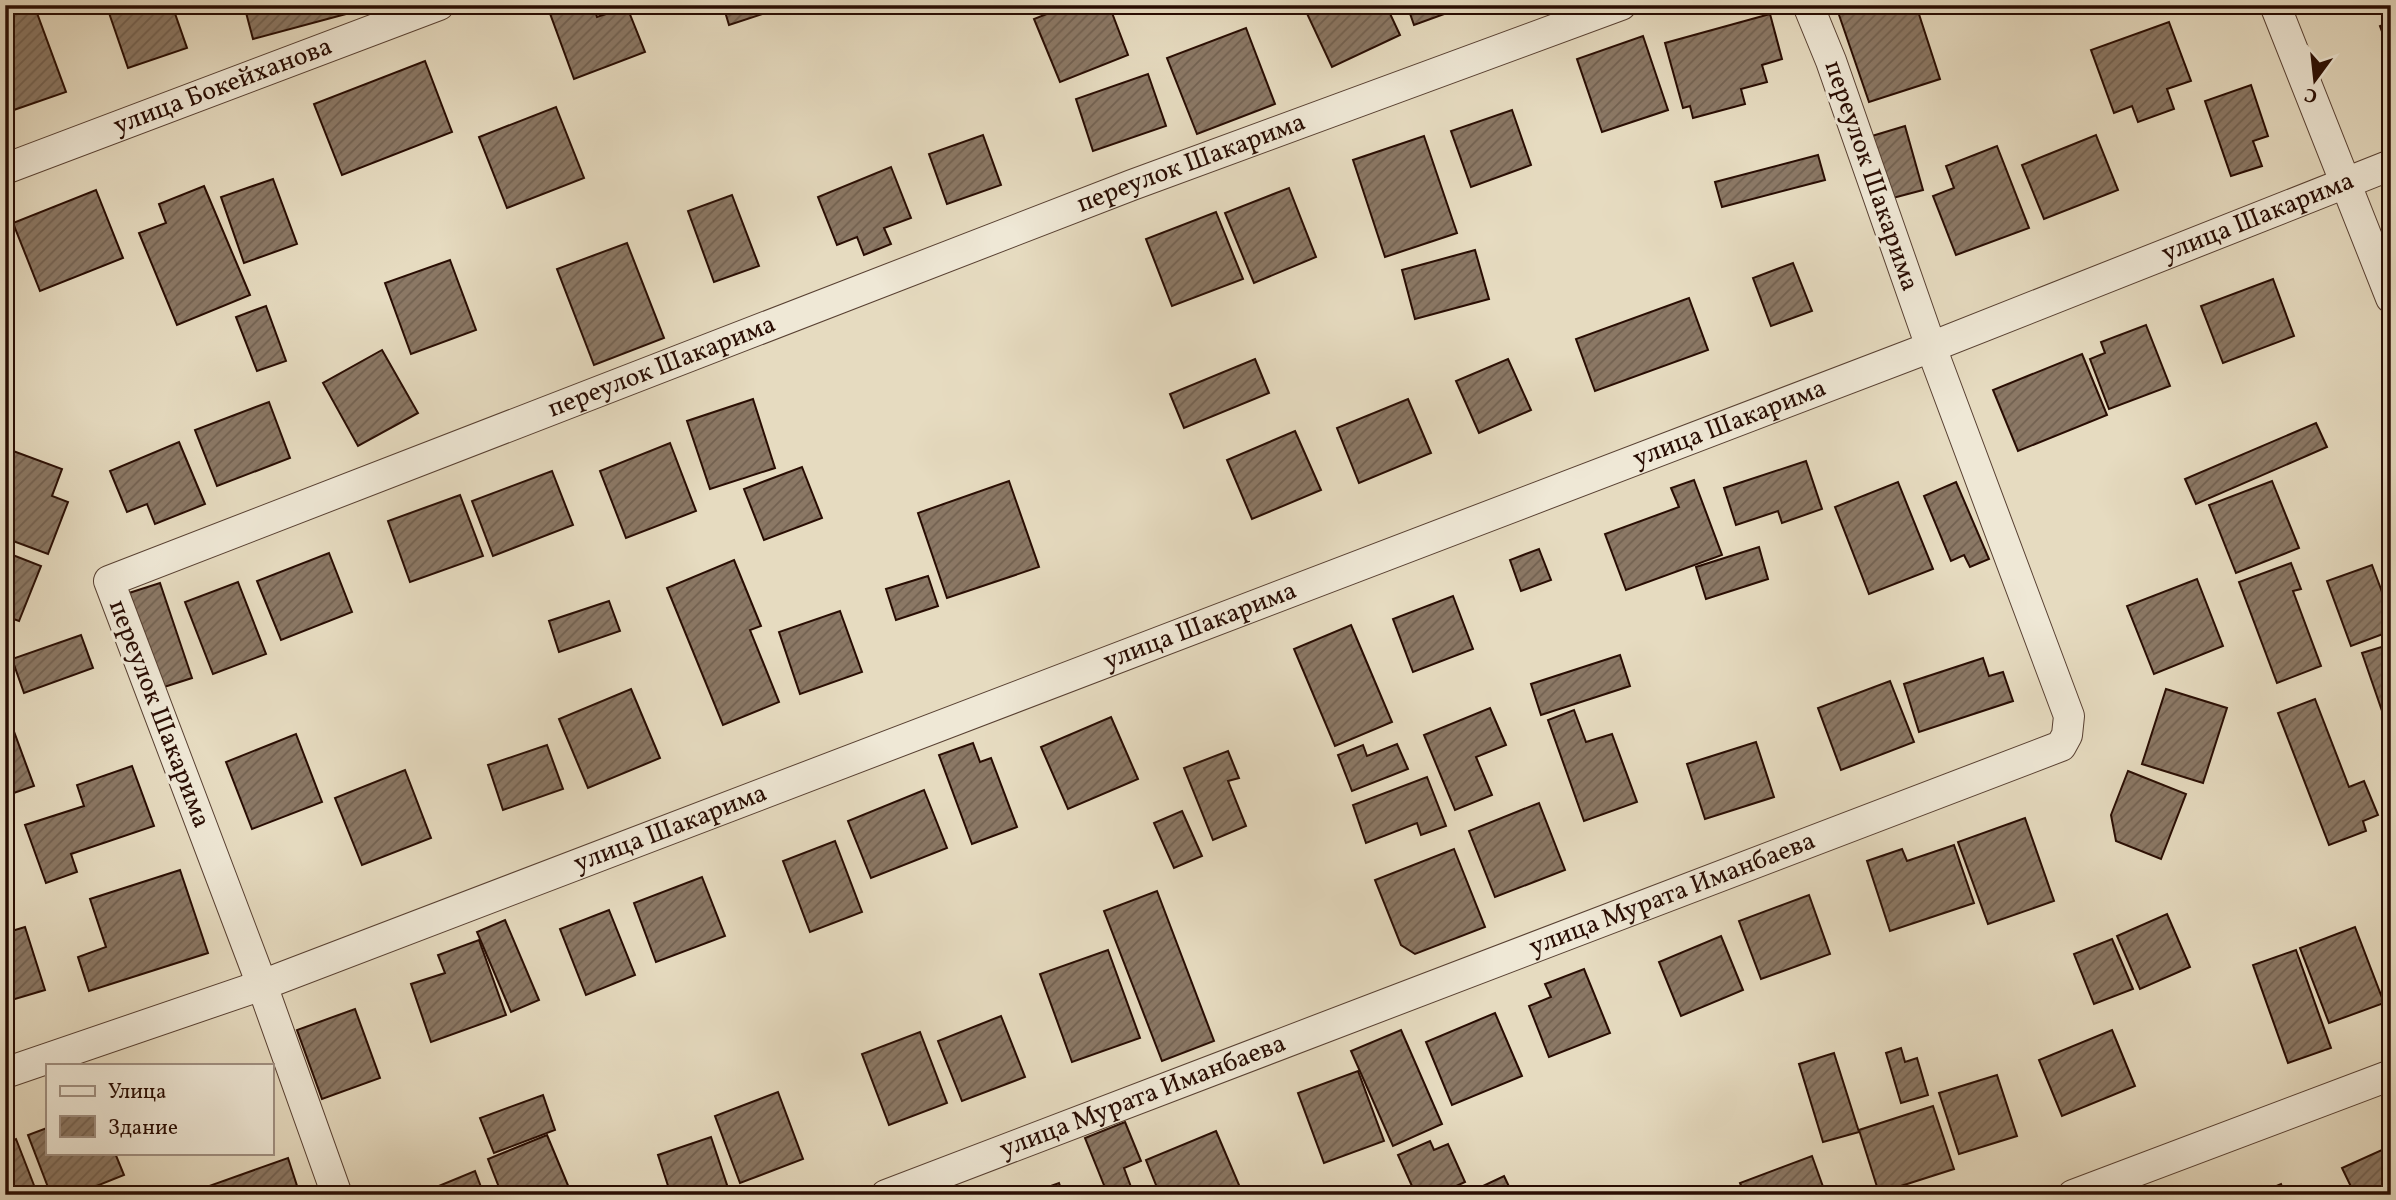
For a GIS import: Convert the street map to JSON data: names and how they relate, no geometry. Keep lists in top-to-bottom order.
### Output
{
  "streets": {
    "street": [
      "улица Бокейханова",
      "переулок Шакарима",
      "улица Шакарима",
      "улица Мурата Иманбаева"
    ]
  },
  "crossings": [
    ["переулок Шакарима", "улица Шакарима"],
    ["переулок Шакарима", "улица Мурата Иманбаева"],
    ["улица Шакарима", "улица Мурата Иманбаева"]
  ],
  "legend": ["Улица", "Здание"],
  "north": "bottom"
}
